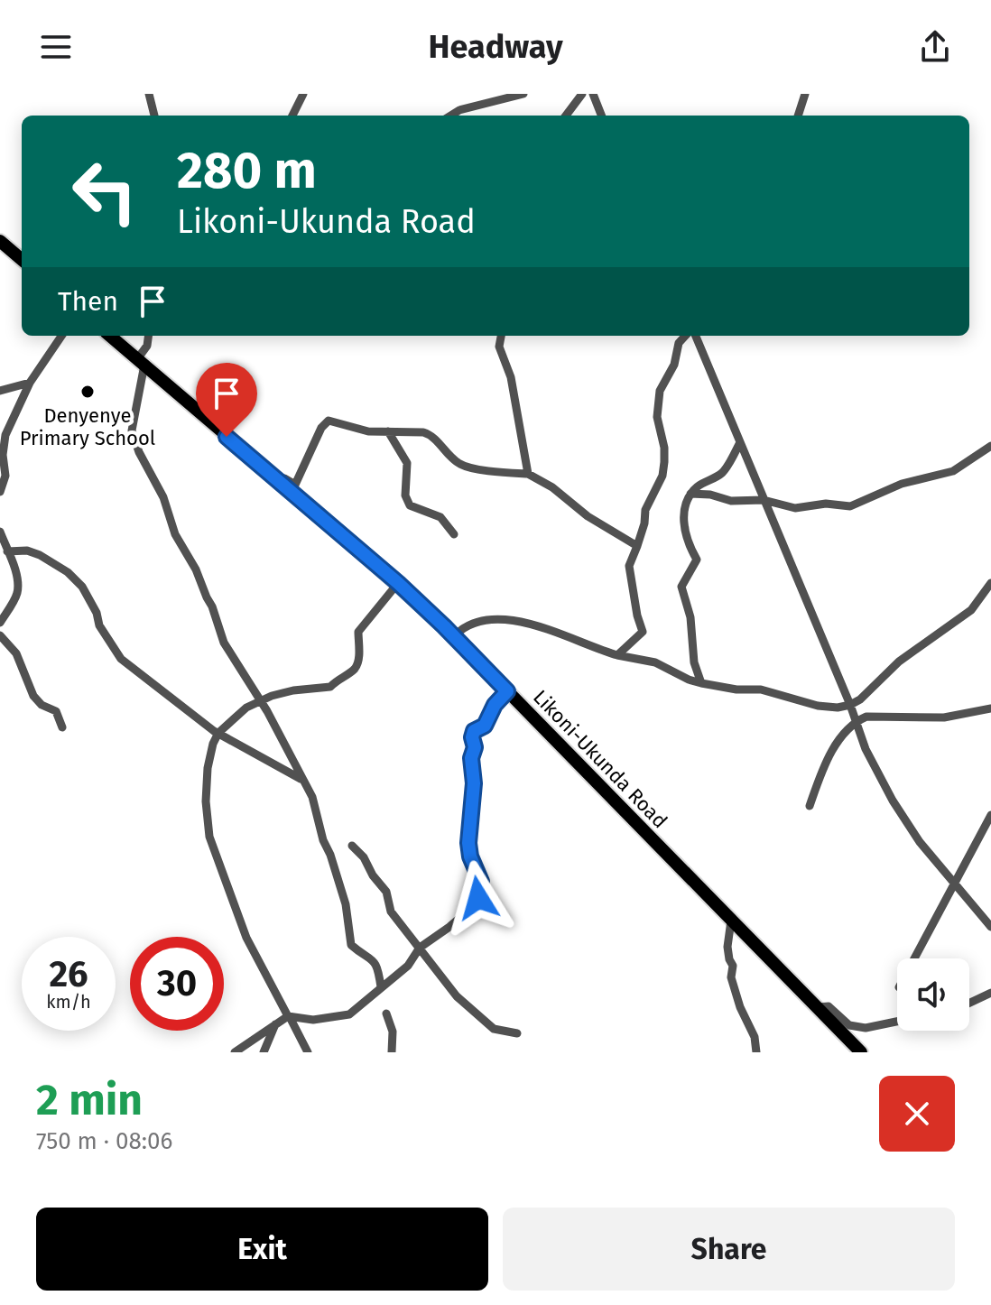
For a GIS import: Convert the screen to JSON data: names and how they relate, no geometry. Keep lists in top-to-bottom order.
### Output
{
  "streets": {
    "highway": ["Likoni-Ukunda Road"]
  },
  "places": ["Denyenye Primary School"],
  "page": {
    "header": "Headway",
    "turn": ["280 m", "Likoni-Ukunda Road"],
    "then": "Then",
    "speed": "26 km/h",
    "limit": "30",
    "heading": ["2 min", "750 m · 08:06"],
    "buttons": ["Exit", "Share"]
  }
}
